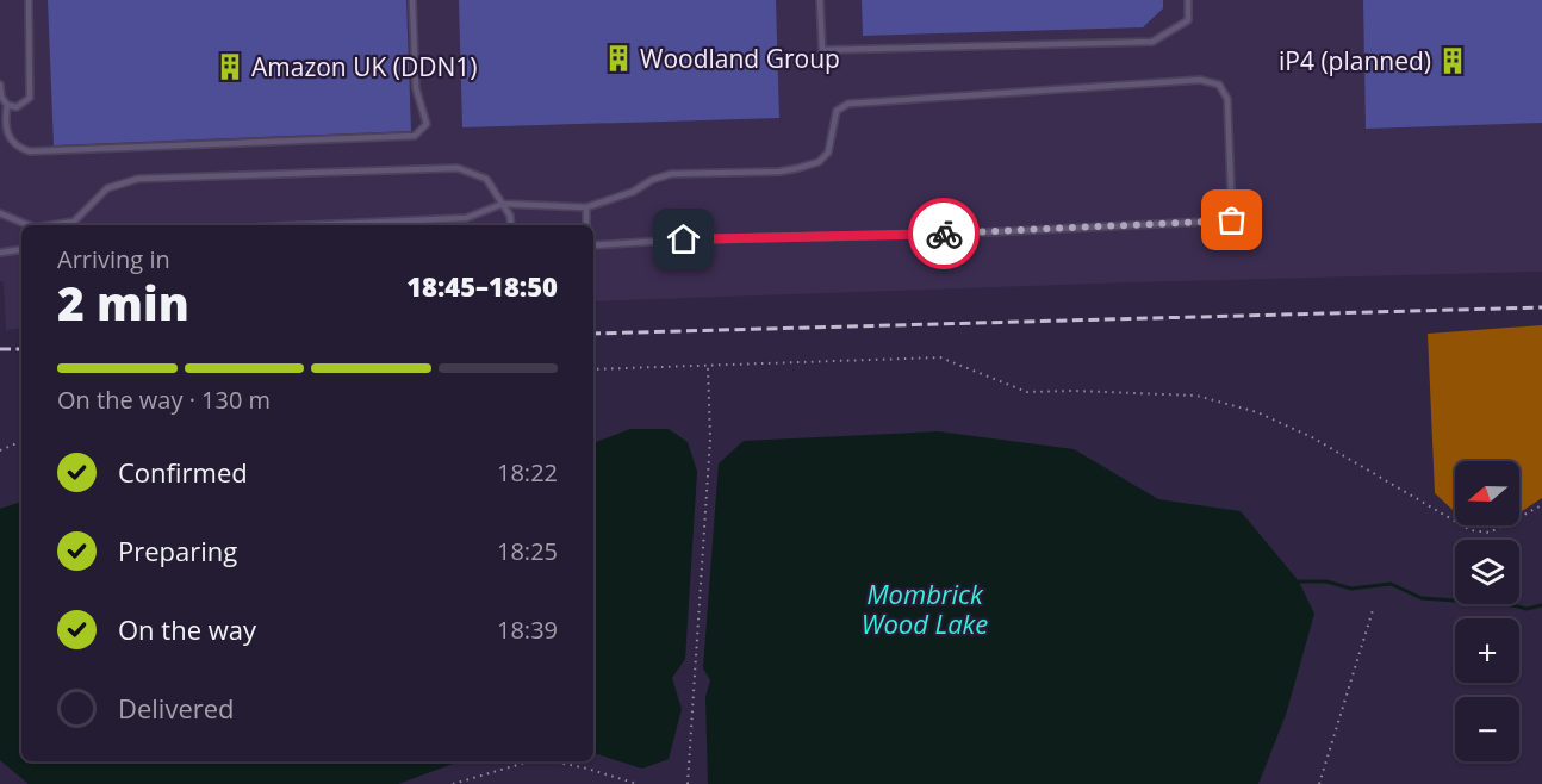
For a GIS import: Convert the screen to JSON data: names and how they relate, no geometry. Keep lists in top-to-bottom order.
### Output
{
  "water": ["Mombrick Wood Lake"],
  "places": {
    "building": ["Woodland Group", "iP4 (planned)", "Amazon UK (DDN1)"]
  },
  "north": "left",
  "page": {
    "heading": ["2 min", "Arriving in", "18:45–18:50"],
    "bar": "On the way · 130 m",
    "list": [
      ["Confirmed", "18:22"],
      ["Preparing", "18:25"],
      ["On the way", "18:39"],
      "Delivered"
    ],
    "map_buttons": ["+", "−"]
  }
}
